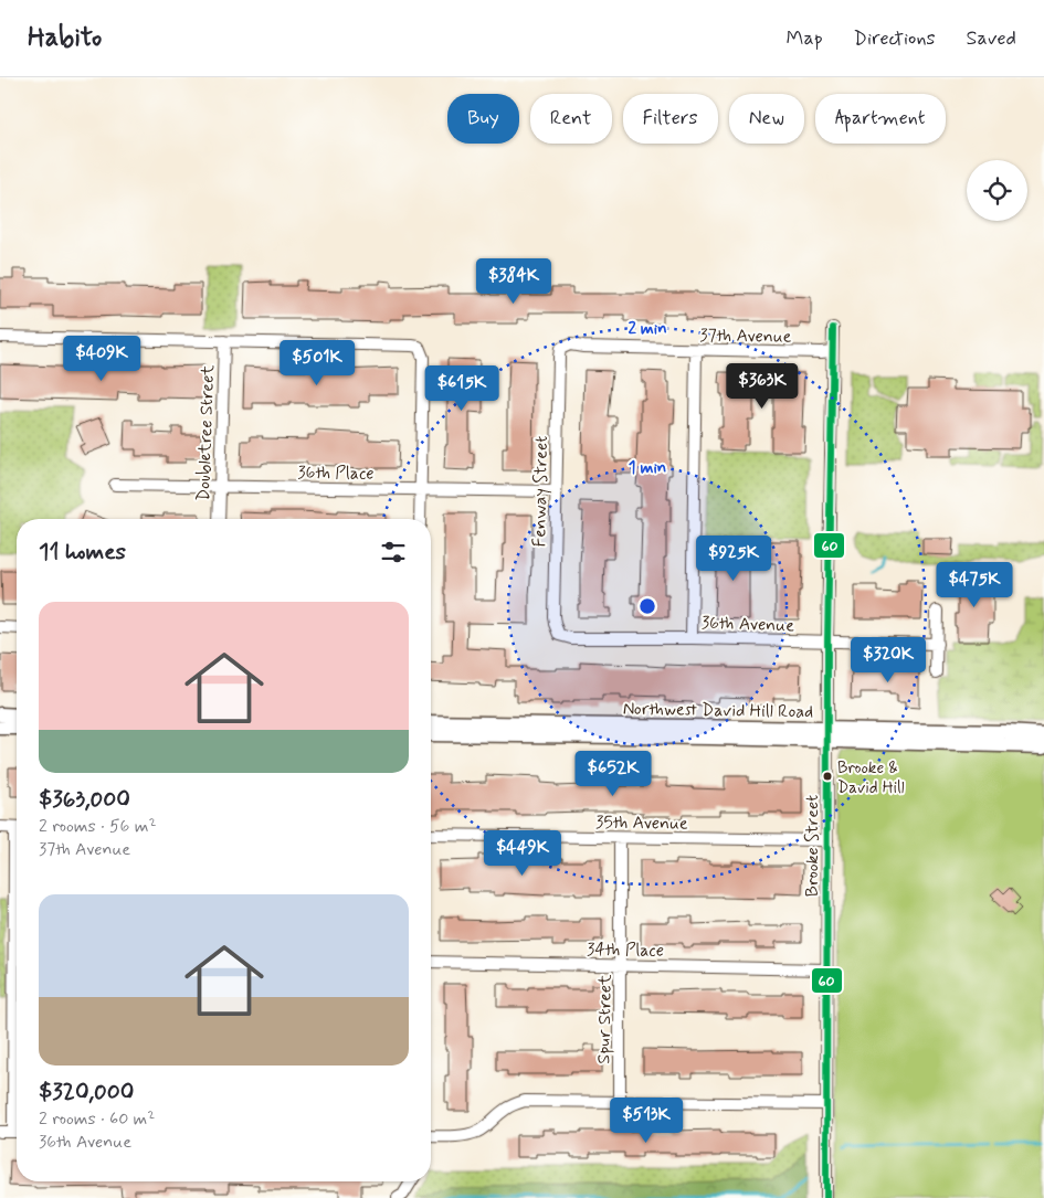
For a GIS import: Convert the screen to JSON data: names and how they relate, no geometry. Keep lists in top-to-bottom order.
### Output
{
  "streets": {
    "street": [
      "37th Avenue",
      "Doubletree Street",
      "36th Place",
      "Fenway Street",
      "36th Avenue",
      "Northwest David Hill Road",
      "35th Avenue",
      "Brooke Street",
      "34th Place",
      "Spur Street"
    ]
  },
  "crossings": [
    ["37th Avenue", "Fenway Street"],
    ["37th Avenue", "Brooke Street"],
    ["Doubletree Street", "36th Place"],
    ["36th Place", "Fenway Street"],
    ["Fenway Street", "36th Avenue"],
    ["36th Avenue", "Brooke Street"],
    ["Northwest David Hill Road", "Brooke Street"],
    ["35th Avenue", "Brooke Street"],
    ["35th Avenue", "Spur Street"],
    ["Brooke Street", "34th Place"],
    ["34th Place", "Spur Street"]
  ],
  "places": ["Brooke & David Hill"],
  "lines": ["transit line 60"],
  "page": {
    "header": "Habito",
    "nav": ["Map", "Directions", "Saved"],
    "chip": [
      "Buy",
      "Rent",
      "Filters",
      "New",
      "Apartment"
    ],
    "price": [
      "$384K",
      "$409K",
      "$501K",
      "$363K",
      "$615K",
      "$925K",
      "$475K",
      "$320K",
      "$652K",
      "$449K",
      "$513K"
    ],
    "heading": "11 homes",
    "list": [
      {
        "name": "$363,000",
        "note": "2 rooms · 56 m² · 37th Avenue"
      },
      {
        "name": "$320,000",
        "note": "2 rooms · 60 m² · 36th Avenue"
      }
    ]
  },
  "rings": ["2 min", "1 min"]
}
